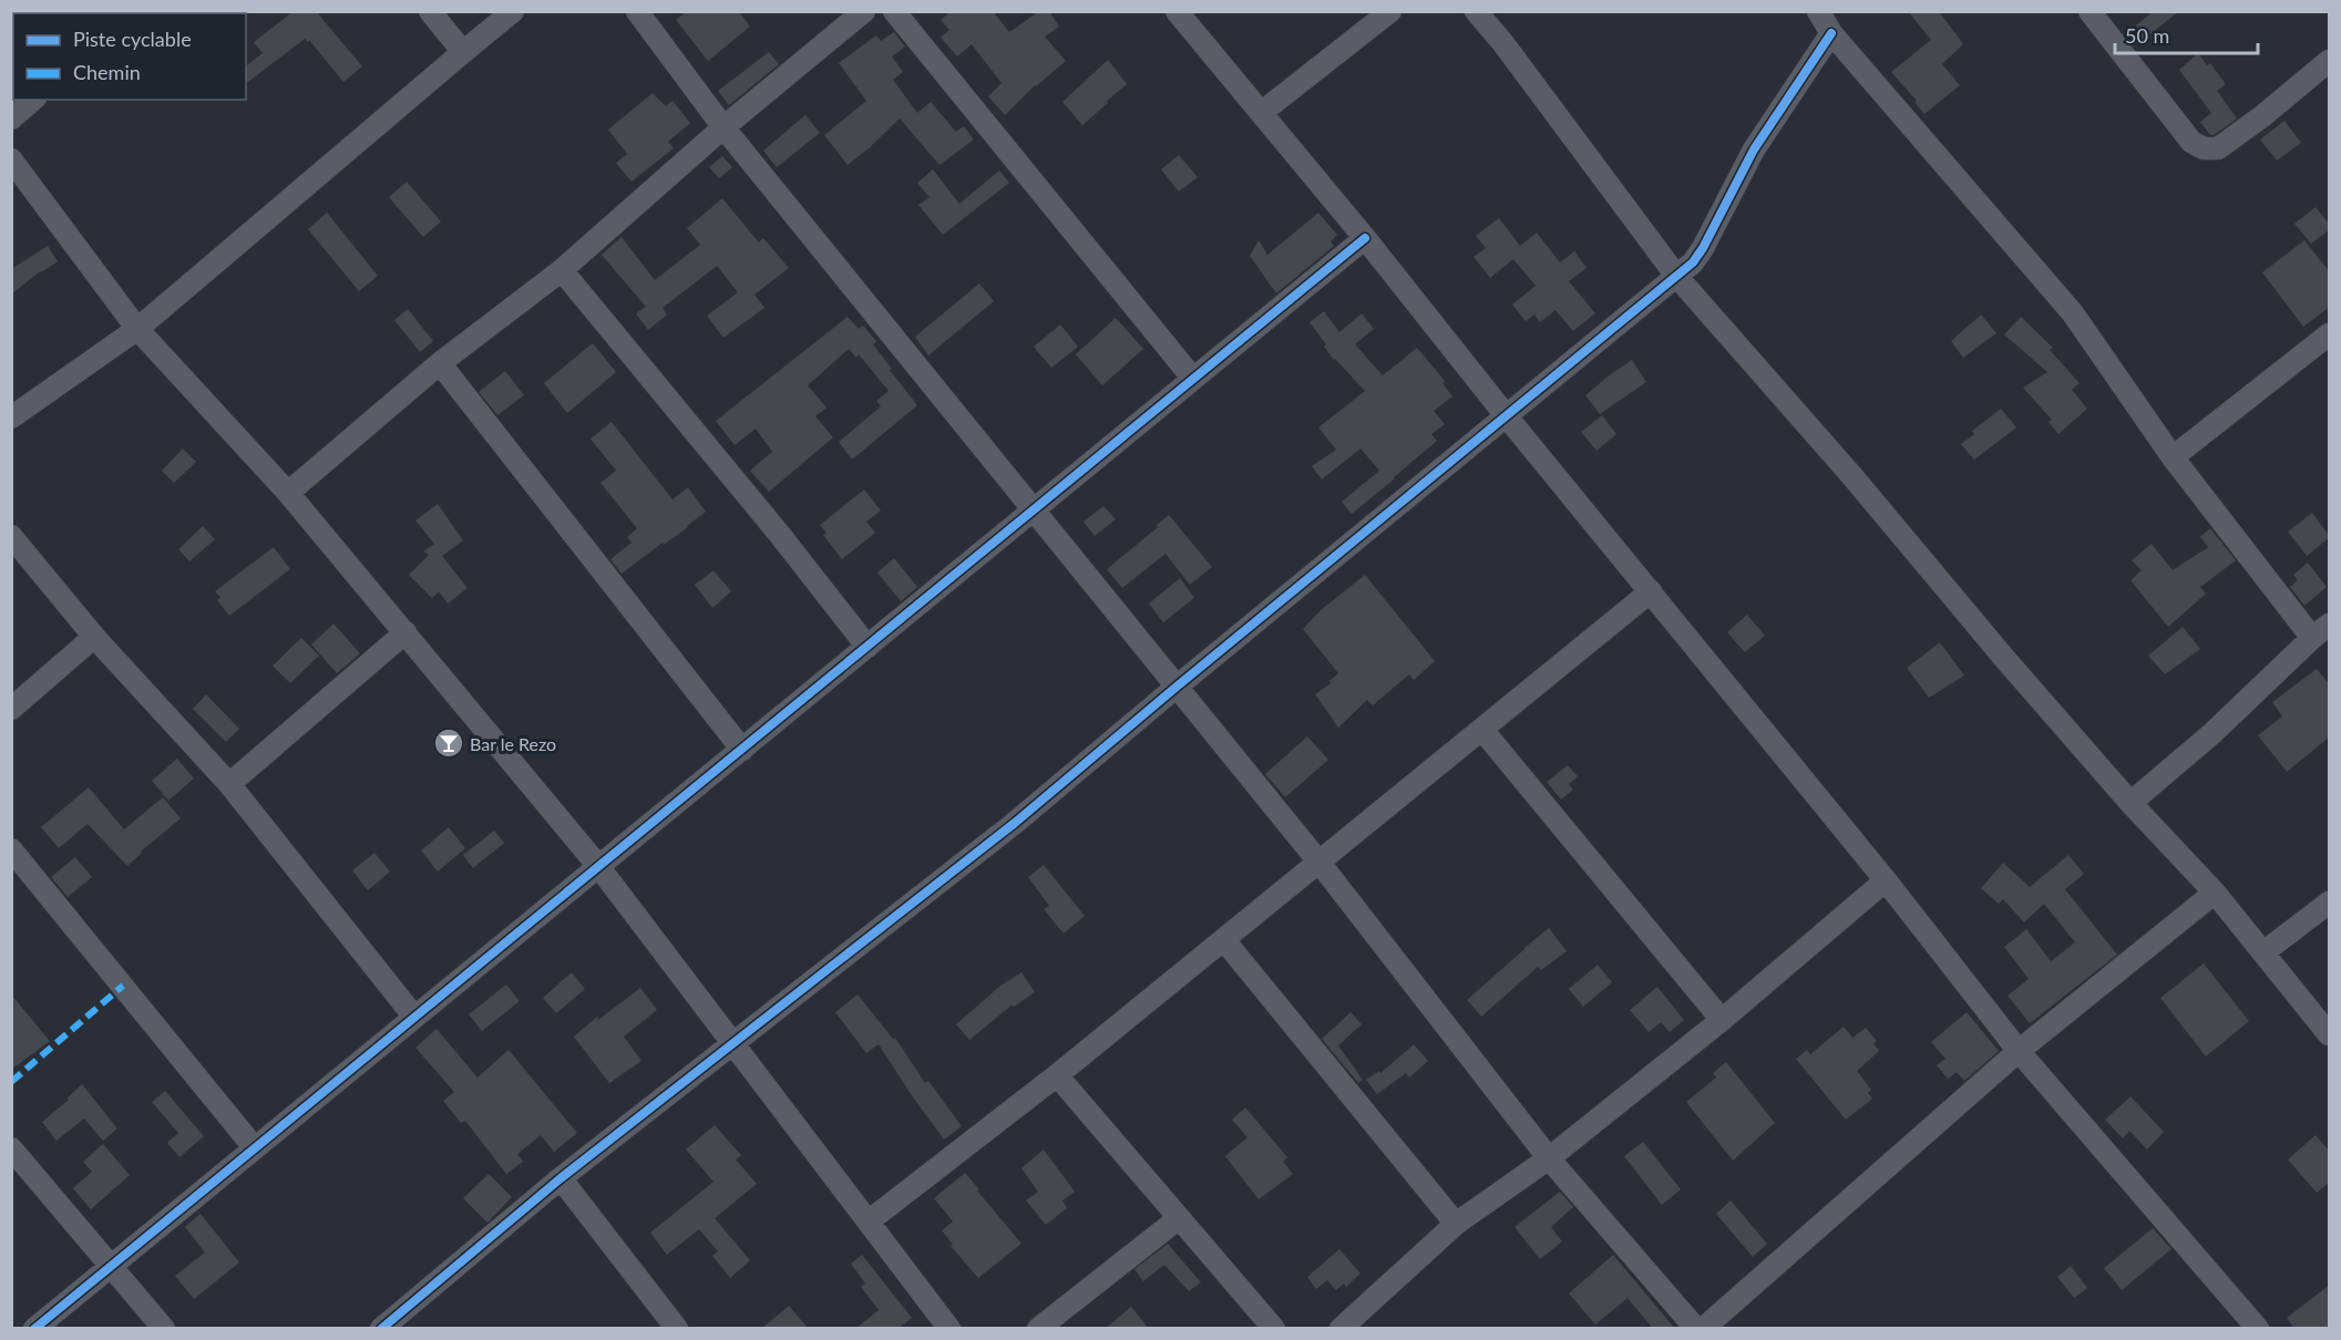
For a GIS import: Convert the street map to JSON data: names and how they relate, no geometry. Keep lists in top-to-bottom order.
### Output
{
  "places": {
    "bar": ["Bar le Rezo"]
  },
  "legend": ["Piste cyclable", "Chemin"],
  "scale_bar": "50 m"
}
